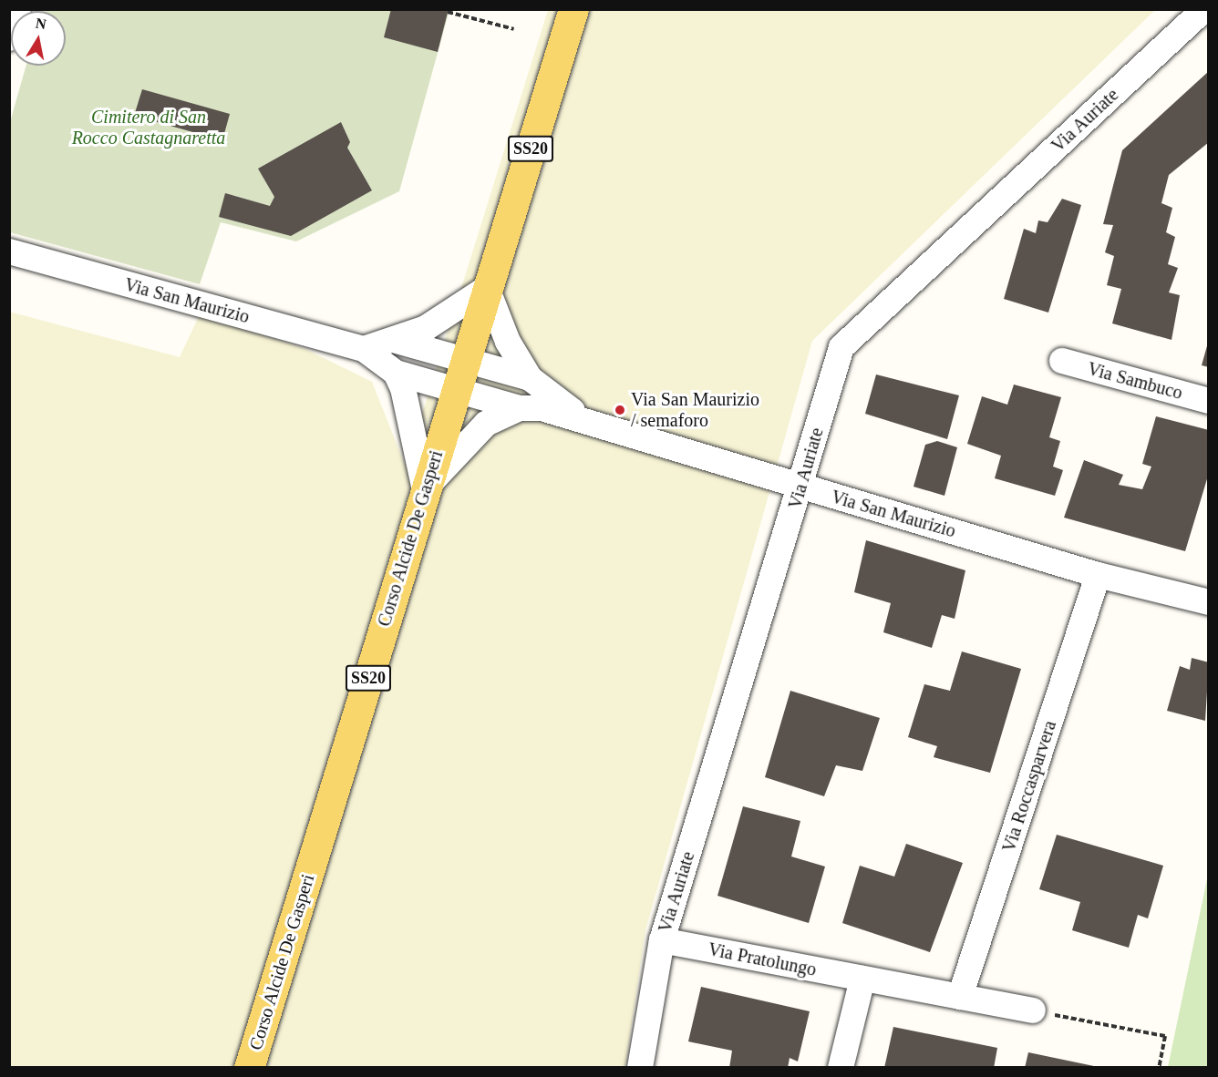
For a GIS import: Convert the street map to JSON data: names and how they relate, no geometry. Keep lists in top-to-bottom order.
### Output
{
  "streets": {
    "main road": ["SS20", "Corso Alcide De Gasperi"],
    "street": [
      "Via Auriate",
      "Via San Maurizio",
      "Via Sambuco",
      "Via Roccasparvera",
      "Via Pratolungo"
    ]
  },
  "crossings": [
    ["Via Auriate", "Via San Maurizio"],
    ["Via Auriate", "Via Pratolungo"],
    ["Via San Maurizio", "Via Roccasparvera"],
    ["Via Roccasparvera", "Via Pratolungo"]
  ],
  "parks": ["Cimitero di San Rocco Castagnaretta"],
  "places": ["Via San Maurizio / semaforo"],
  "north": "top"
}
